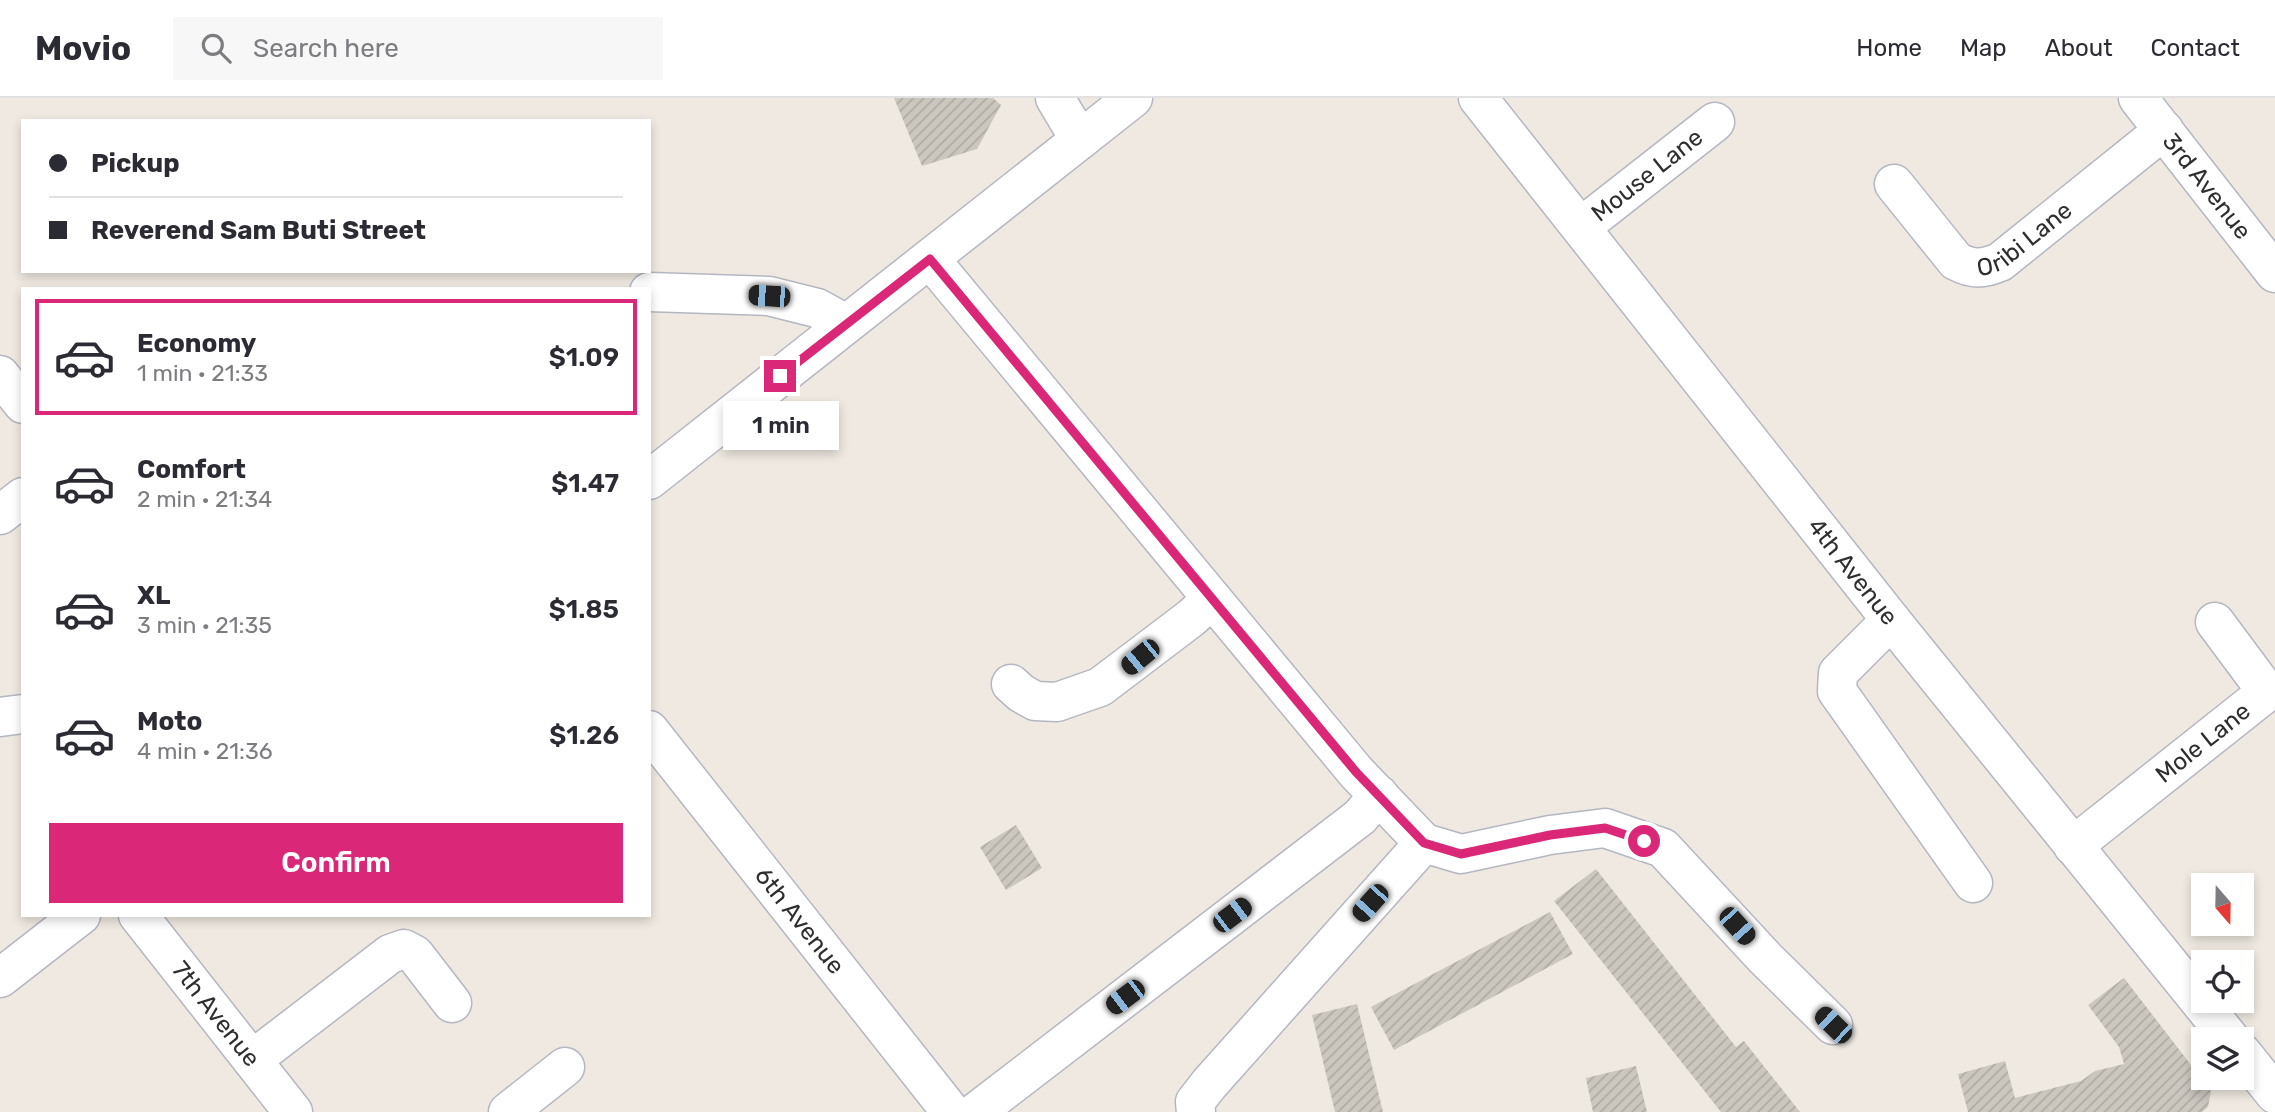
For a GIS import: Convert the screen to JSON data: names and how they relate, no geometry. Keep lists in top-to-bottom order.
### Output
{
  "streets": {
    "street": [
      "Mouse Lane",
      "3rd Avenue",
      "Oribi Lane",
      "4th Avenue",
      "Mole Lane",
      "6th Avenue",
      "7th Avenue"
    ]
  },
  "crossings": [
    ["Mouse Lane", "4th Avenue"],
    ["3rd Avenue", "Oribi Lane"],
    ["4th Avenue", "Mole Lane"]
  ],
  "north": "bottom",
  "page": {
    "header": "Movio",
    "search": "Search here",
    "nav": [
      "Home",
      "Map",
      "About",
      "Contact"
    ],
    "banner": ["Pickup", "Reverend Sam Buti Street"],
    "list": [
      {
        "name": "Economy",
        "note": "1 min · 21:33",
        "value": "$1.09"
      },
      {
        "name": "Comfort",
        "note": "2 min · 21:34",
        "value": "$1.47"
      },
      {
        "name": "XL",
        "note": "3 min · 21:35",
        "value": "$1.85"
      },
      {
        "name": "Moto",
        "note": "4 min · 21:36",
        "value": "$1.26"
      }
    ],
    "bubble": "1 min",
    "buttons": "Confirm"
  }
}
